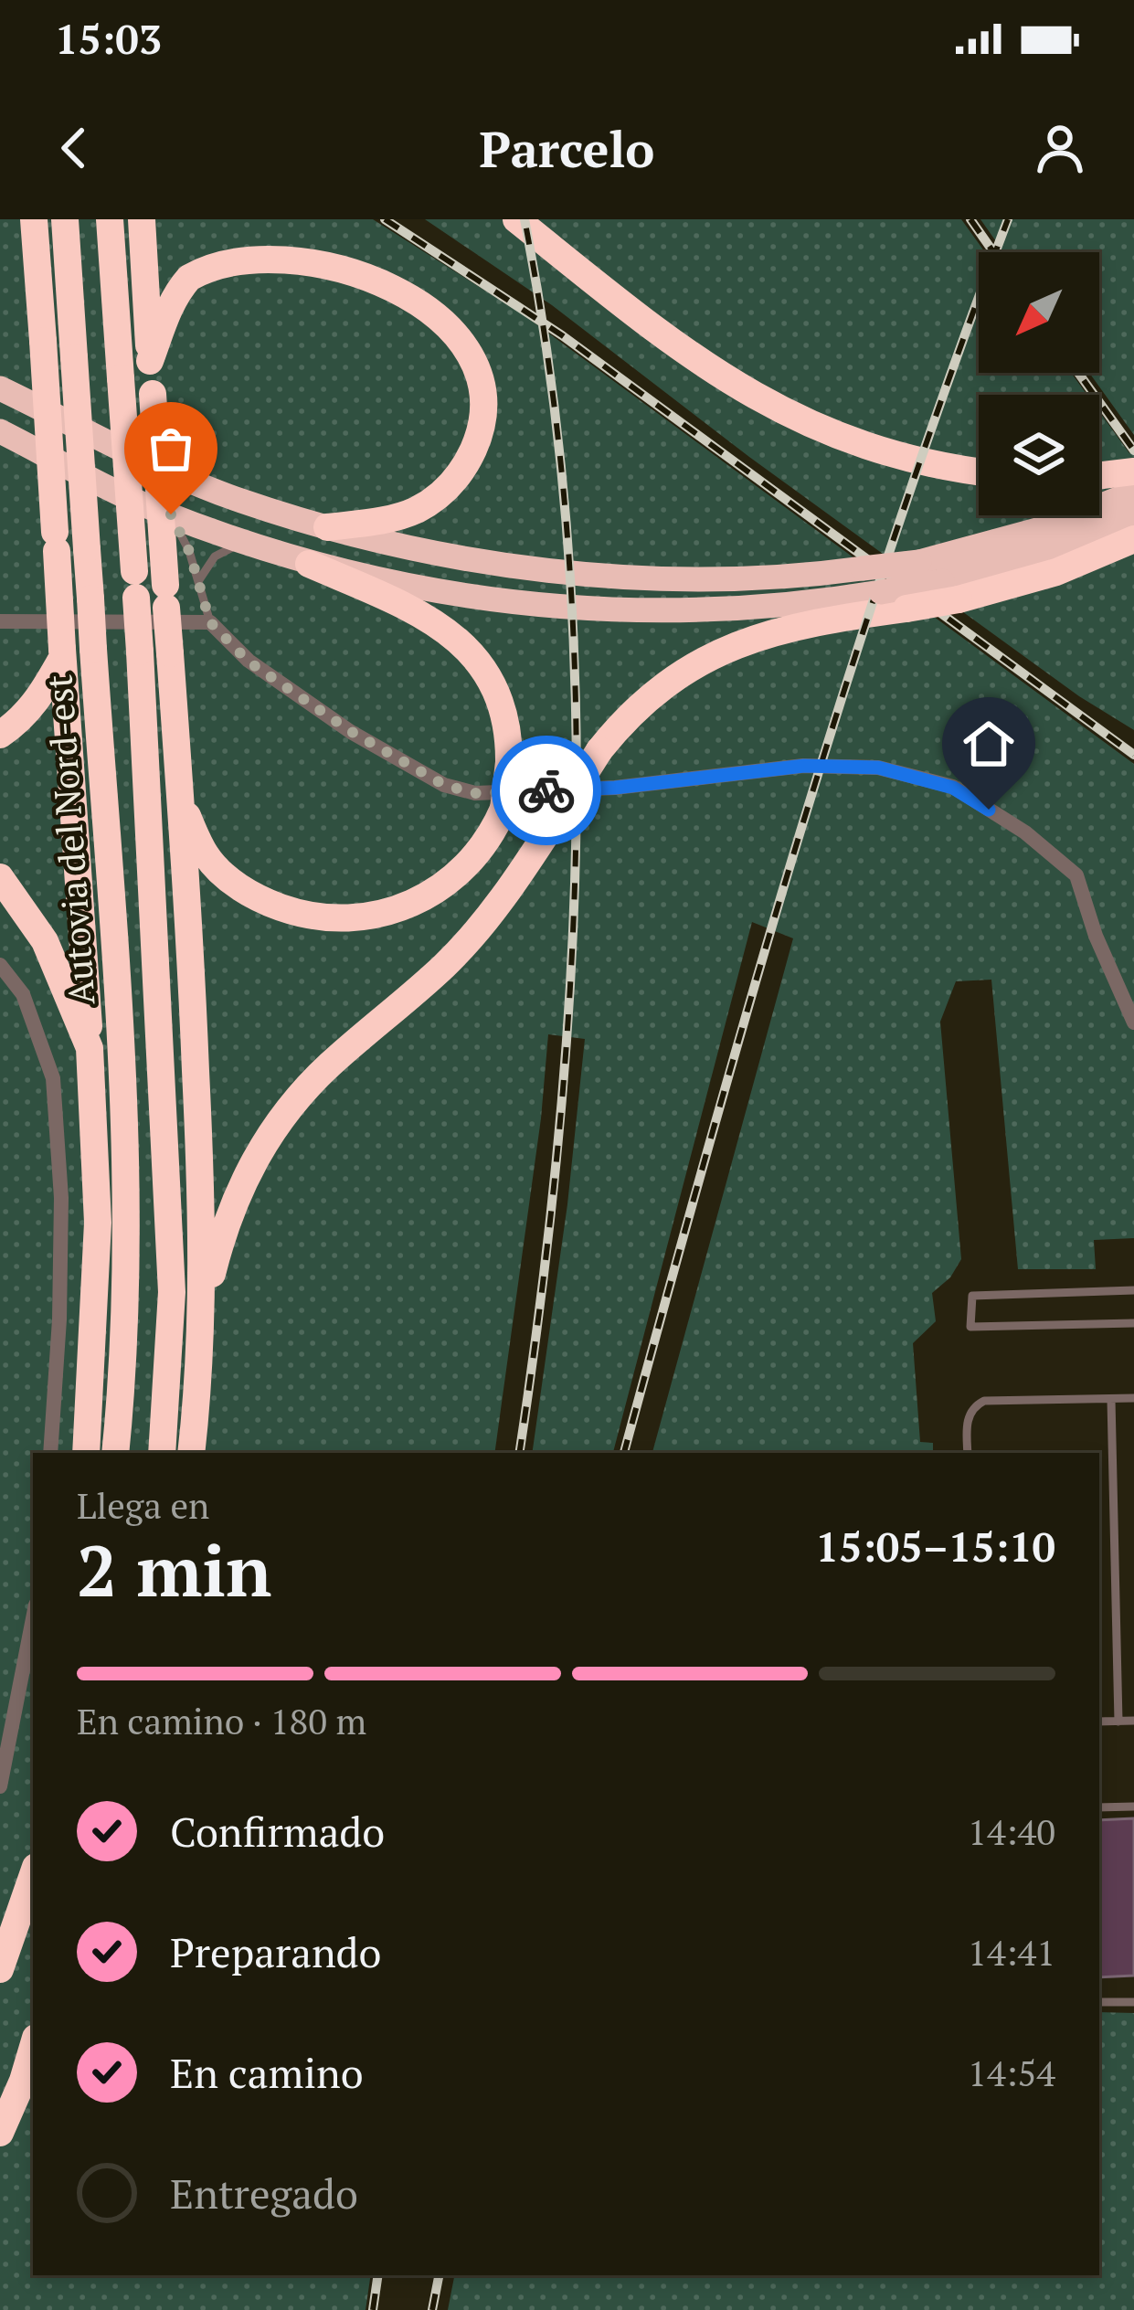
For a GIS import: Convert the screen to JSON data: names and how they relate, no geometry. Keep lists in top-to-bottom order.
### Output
{
  "streets": {
    "highway": ["Autovia del Nord-est"]
  },
  "north": "bottom left",
  "page": {
    "status": "15:03",
    "header": "Parcelo",
    "heading": ["2 min", "Llega en", "15:05–15:10"],
    "bar": "En camino · 180 m",
    "list": [
      ["Confirmado", "14:40"],
      ["Preparando", "14:41"],
      ["En camino", "14:54"],
      "Entregado"
    ]
  }
}
